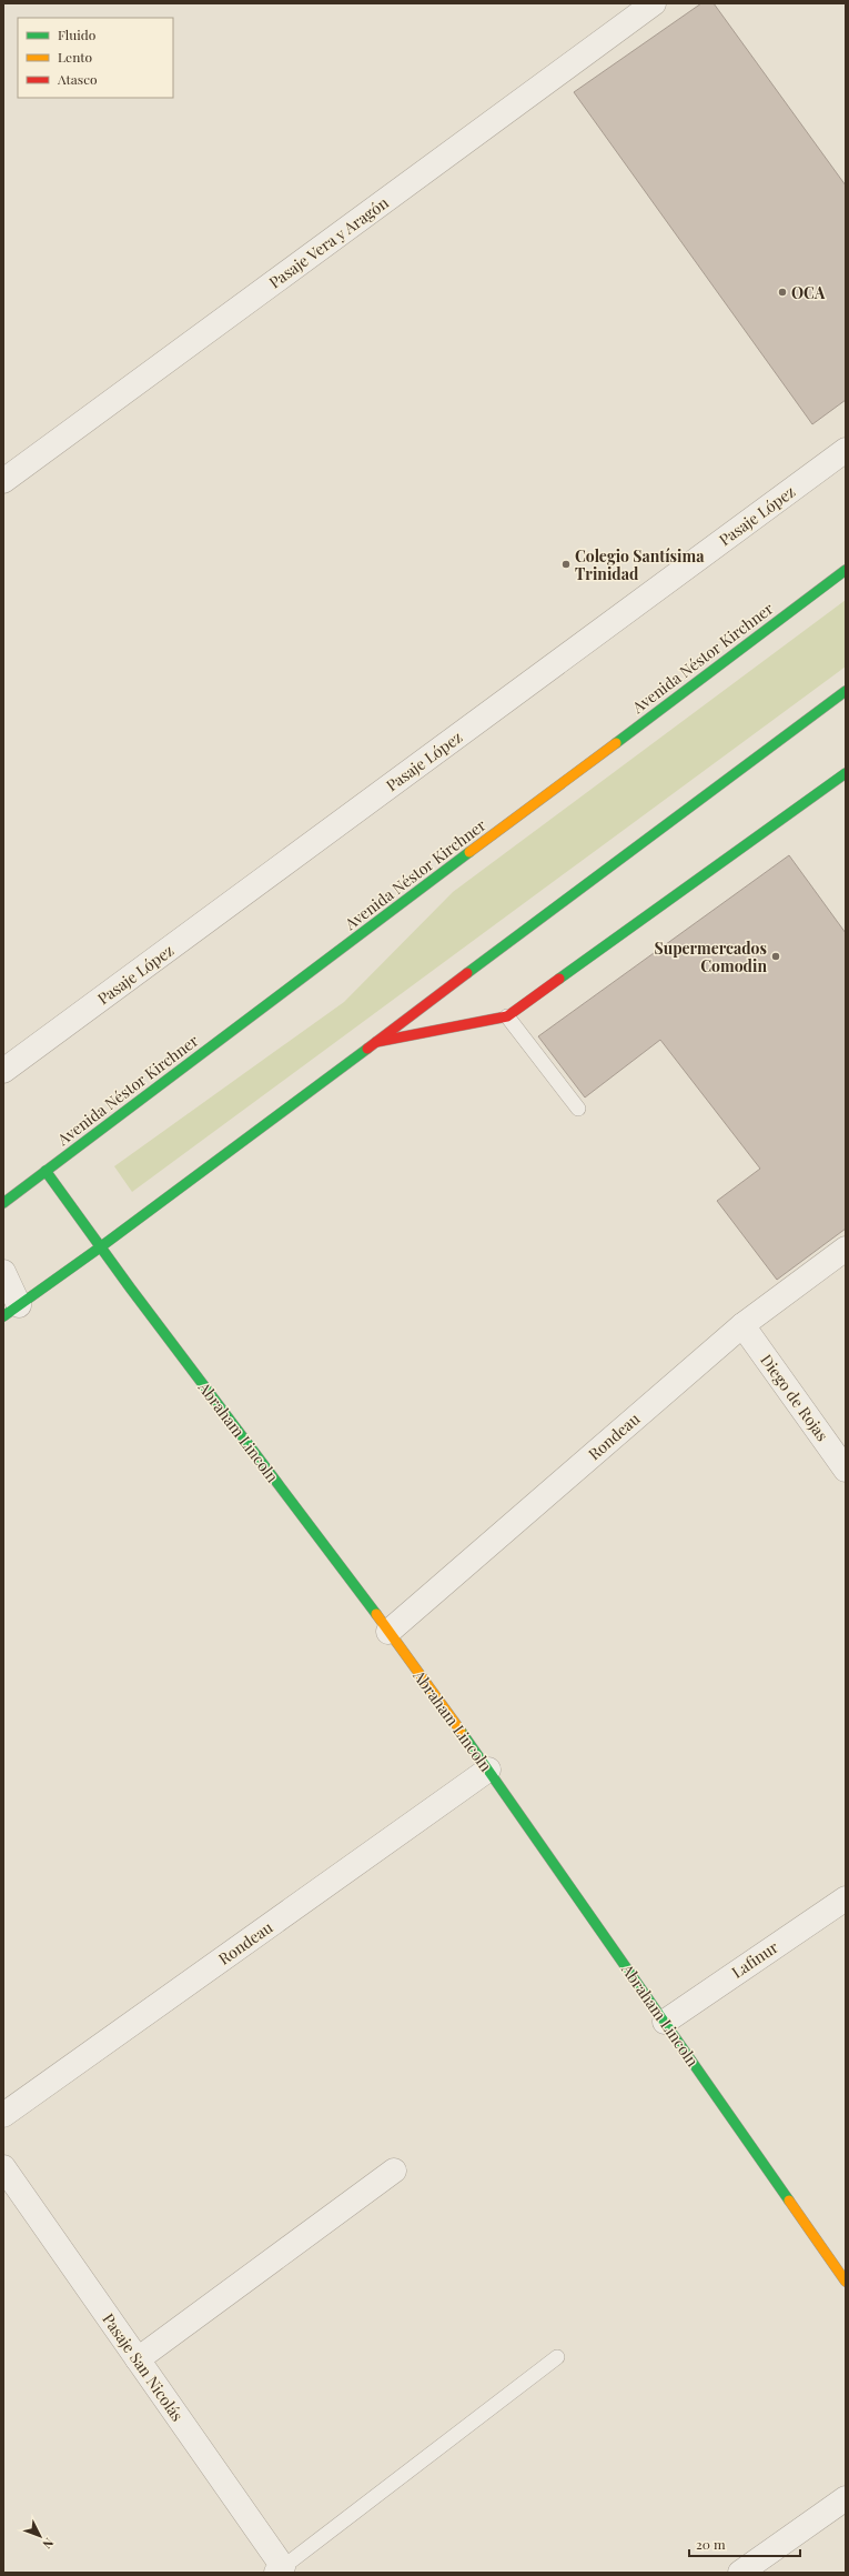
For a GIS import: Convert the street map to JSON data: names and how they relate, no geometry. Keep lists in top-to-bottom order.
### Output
{
  "streets": {
    "main road": ["Avenida Néstor Kirchner", "Abraham Lincoln"],
    "street": [
      "Pasaje Vera y Aragón",
      "Pasaje López",
      "Diego de Rojas",
      "Rondeau",
      "Lafinur",
      "Pasaje San Nicolás"
    ]
  },
  "crossings": [
    ["Avenida Néstor Kirchner", "Abraham Lincoln"],
    ["Diego de Rojas", "Rondeau"],
    ["Abraham Lincoln", "Rondeau"],
    ["Abraham Lincoln", "Lafinur"]
  ],
  "places": ["OCA", "Colegio Santísima Trinidad", "Supermercados Comodin"],
  "legend": ["Fluido", "Lento", "Atasco"],
  "scale_bar": "20 m",
  "north": "bottom right"
}
